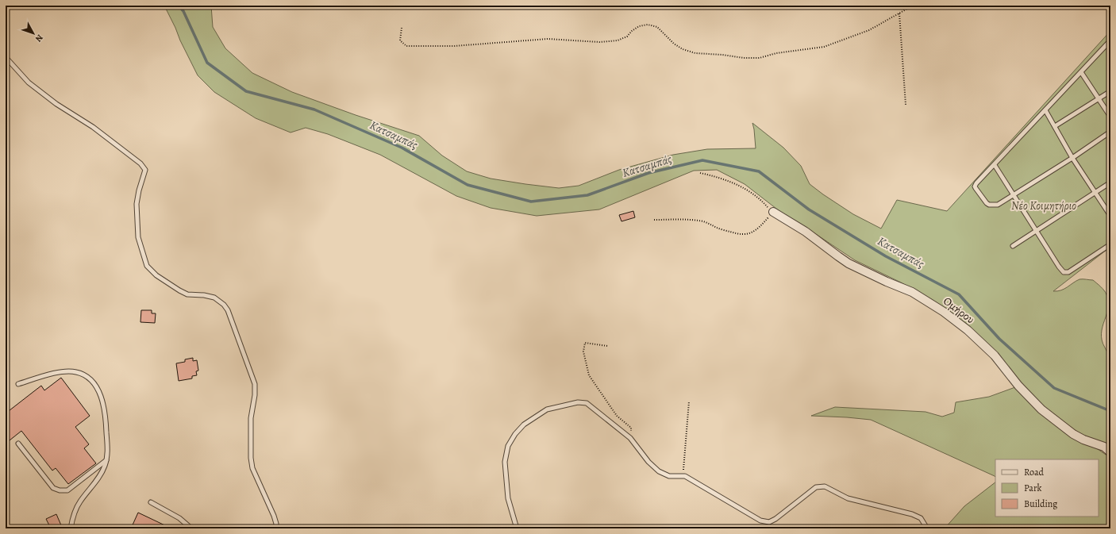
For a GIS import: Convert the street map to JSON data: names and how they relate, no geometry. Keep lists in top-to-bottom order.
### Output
{
  "streets": {
    "street": ["Ομήρου"]
  },
  "water": ["Κατσαμπάς"],
  "parks": ["Νέο Κοιμητήριο"],
  "legend": ["Road", "Park", "Building"],
  "north": "bottom right"
}
